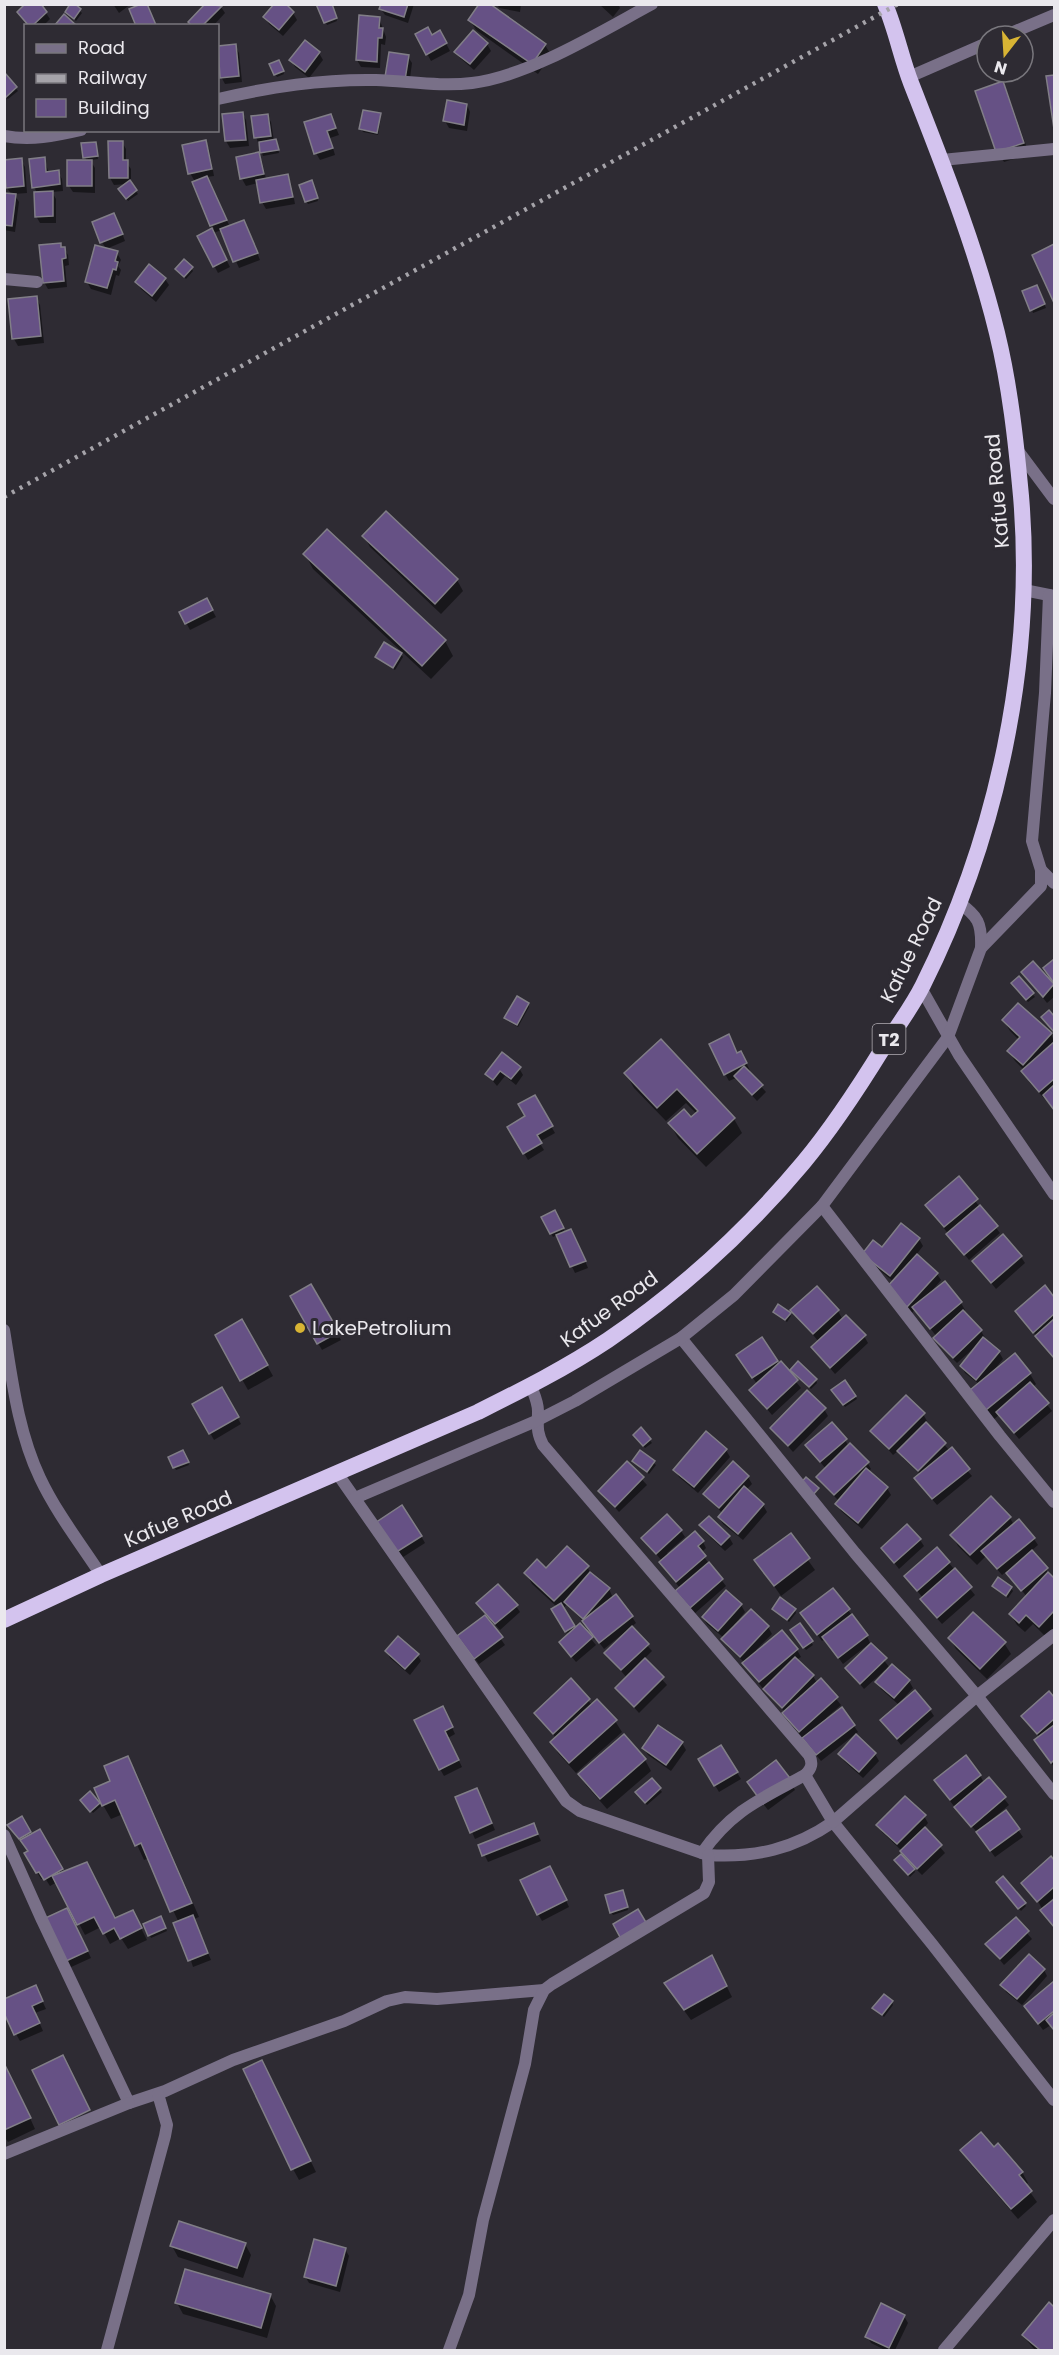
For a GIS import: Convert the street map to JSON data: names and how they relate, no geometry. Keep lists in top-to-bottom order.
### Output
{
  "streets": {
    "highway": ["Kafue Road", "T2"]
  },
  "places": ["LakePetrolium"],
  "legend": ["Road", "Railway", "Building"],
  "north": "bottom"
}
